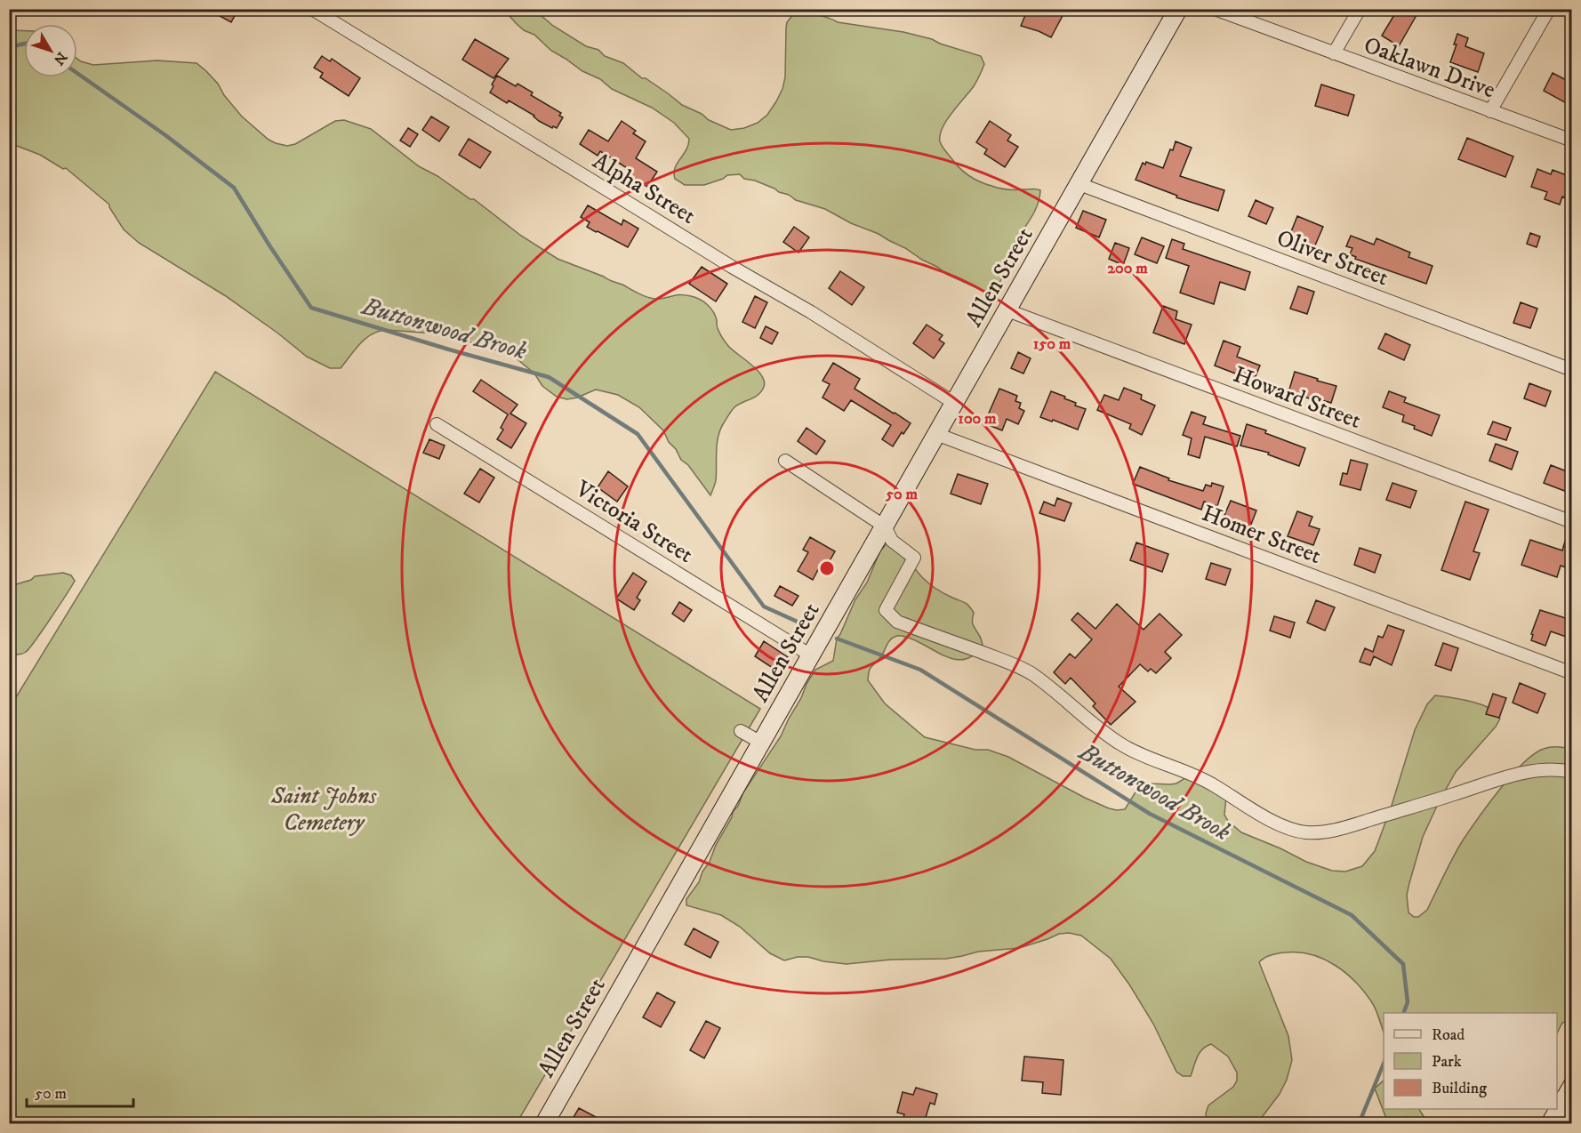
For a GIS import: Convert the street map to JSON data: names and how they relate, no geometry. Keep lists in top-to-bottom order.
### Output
{
  "streets": {
    "street": [
      "Oaklawn Drive",
      "Alpha Street",
      "Oliver Street",
      "Allen Street",
      "Howard Street",
      "Victoria Street",
      "Homer Street"
    ]
  },
  "crossings": [
    ["Alpha Street", "Allen Street"],
    ["Oliver Street", "Allen Street"],
    ["Allen Street", "Howard Street"],
    ["Allen Street", "Victoria Street"],
    ["Allen Street", "Homer Street"]
  ],
  "water": ["Buttonwood Brook"],
  "parks": ["Saint Johns Cemetery"],
  "legend": ["Road", "Park", "Building"],
  "scale_bar": "50 m",
  "north": "bottom right",
  "rings": [
    "200 m",
    "150 m",
    "100 m",
    "50 m"
  ]
}
